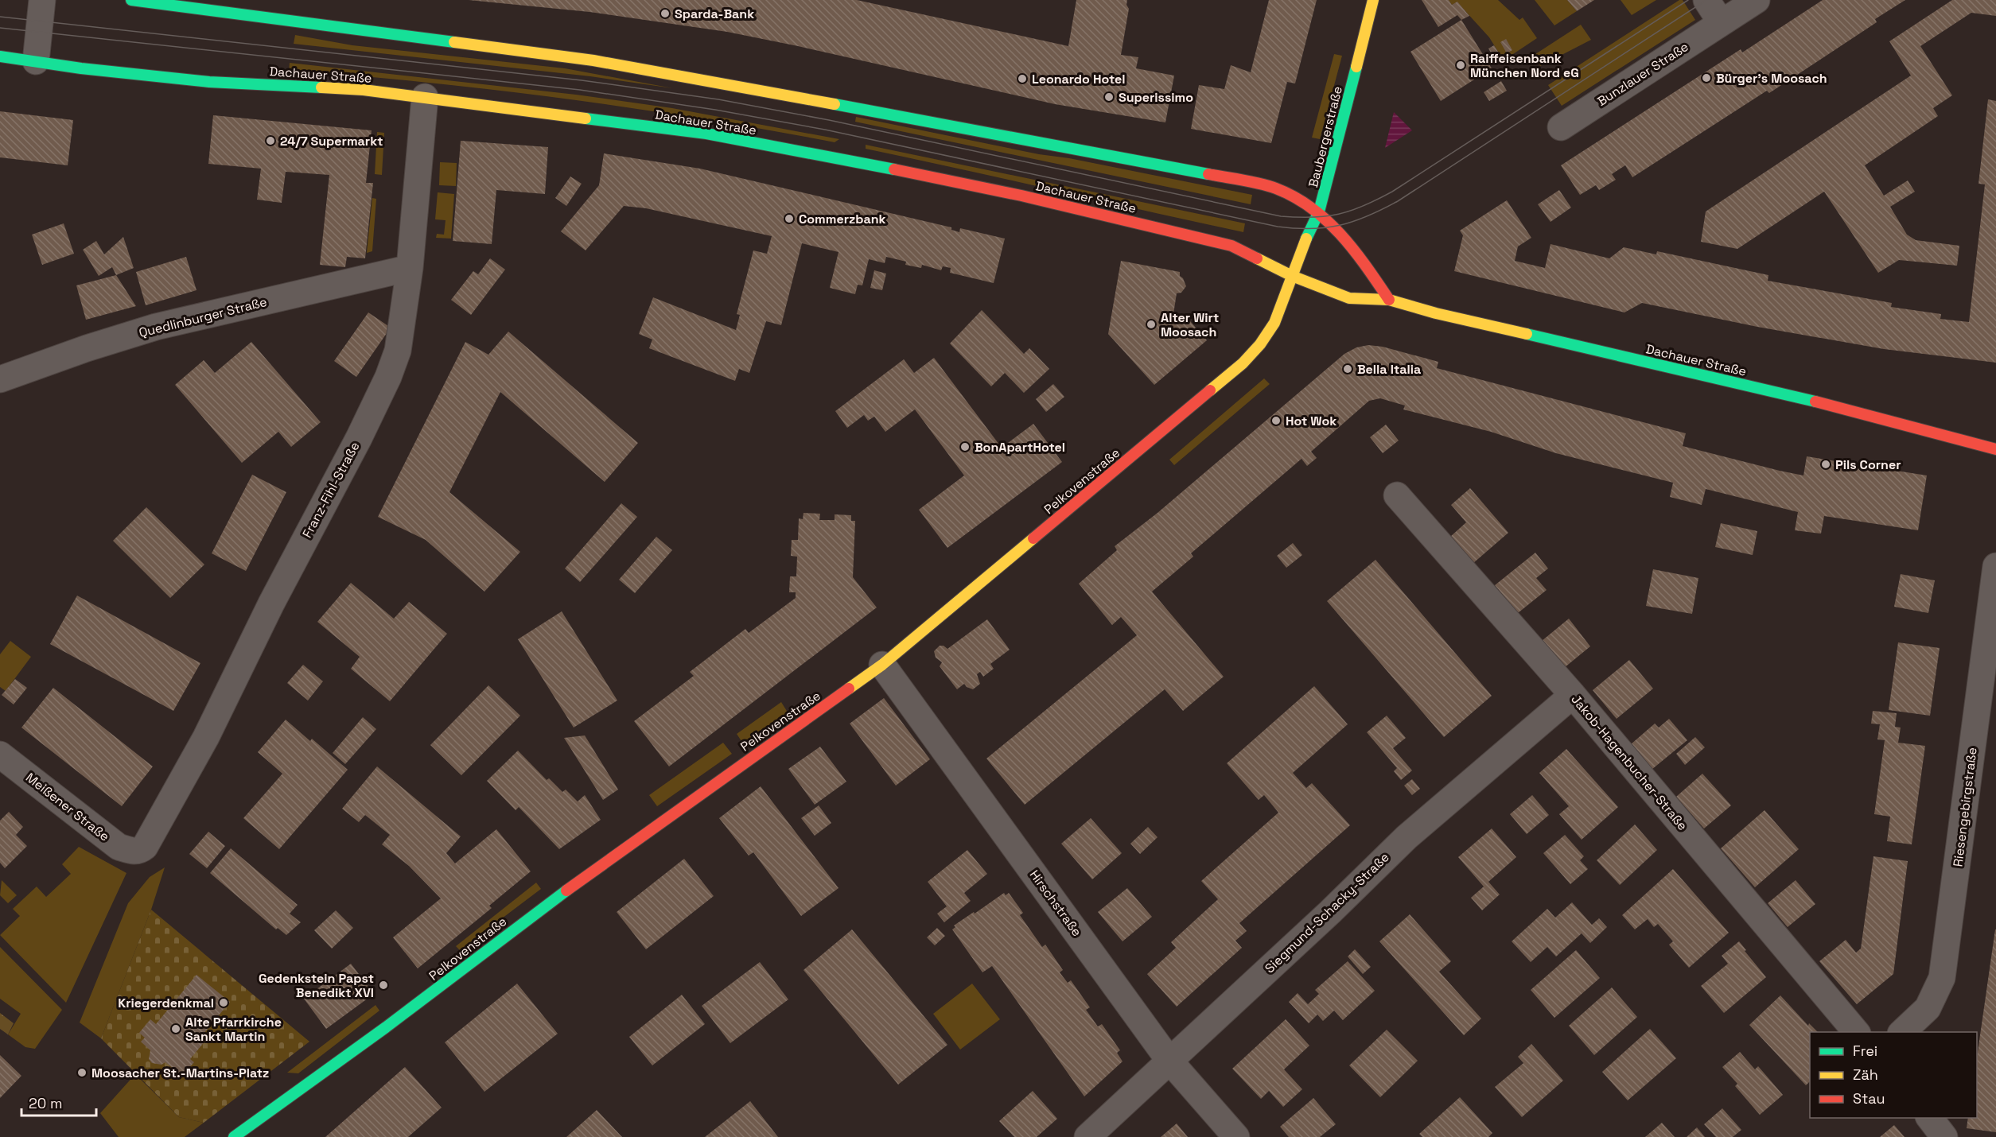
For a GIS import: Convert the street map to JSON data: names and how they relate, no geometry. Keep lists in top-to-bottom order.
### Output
{
  "streets": {
    "main road": ["Dachauer Straße", "Baubergerstraße", "Pelkovenstraße"],
    "street": [
      "Bunzlauer Straße",
      "Quedlinburger Straße",
      "Franz-Fihl-Straße",
      "Jakob-Hagenbucher-Straße",
      "Meißener Straße",
      "Riesengebirgstraße",
      "Hirschstraße",
      "Siegmund-Schacky-Straße"
    ]
  },
  "crossings": [
    ["Dachauer Straße", "Baubergerstraße"],
    ["Dachauer Straße", "Pelkovenstraße"],
    ["Dachauer Straße", "Franz-Fihl-Straße"],
    ["Baubergerstraße", "Pelkovenstraße"],
    ["Quedlinburger Straße", "Franz-Fihl-Straße"],
    ["Pelkovenstraße", "Hirschstraße"],
    ["Franz-Fihl-Straße", "Meißener Straße"],
    ["Jakob-Hagenbucher-Straße", "Siegmund-Schacky-Straße"],
    ["Hirschstraße", "Siegmund-Schacky-Straße"]
  ],
  "places": [
    "Sparda-Bank",
    "Raiffeisenbank München Nord eG",
    "Bürger's Moosach",
    "Leonardo Hotel",
    "Superissimo",
    "24/7 Supermarkt",
    "Commerzbank",
    "Alter Wirt Moosach",
    "Bella Italia",
    "Hot Wok",
    "BonApartHotel",
    "Pils Corner",
    "Gedenkstein Papst Benedikt XVI",
    "Kriegerdenkmal",
    "Alte Pfarrkirche Sankt Martin",
    "Moosacher St.-Martins-Platz"
  ],
  "legend": ["Frei", "Zäh", "Stau"],
  "scale_bar": "20 m"
}
